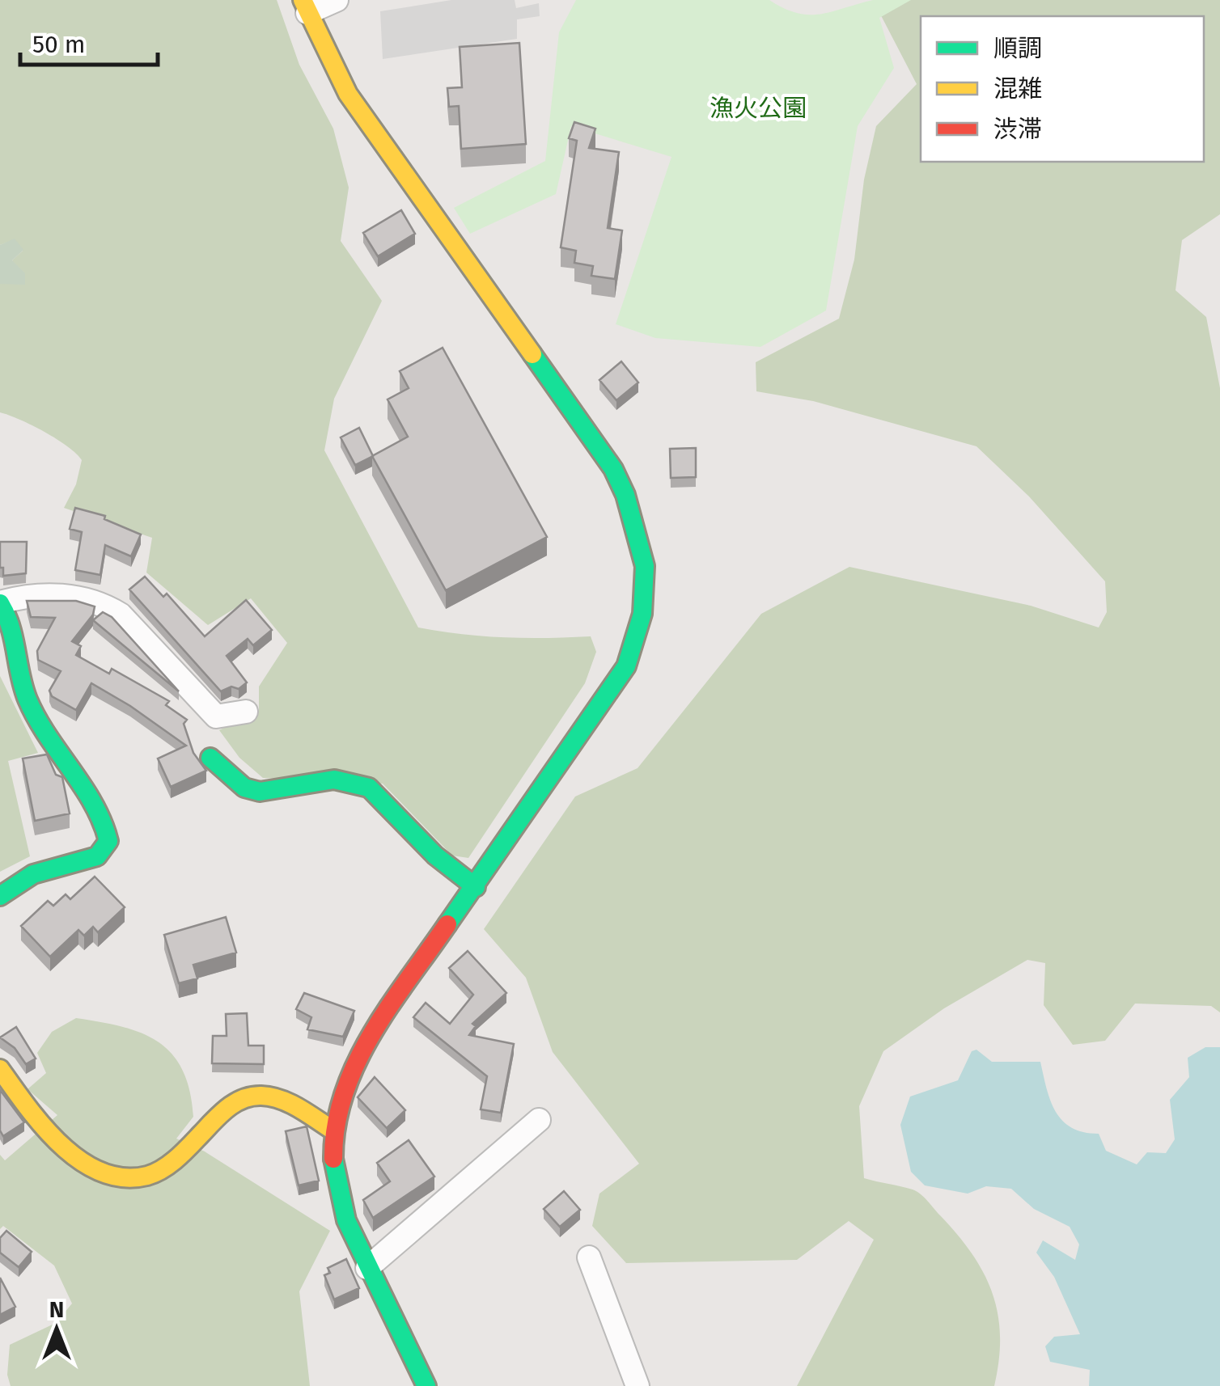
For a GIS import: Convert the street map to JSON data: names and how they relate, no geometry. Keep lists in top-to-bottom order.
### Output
{
  "parks": ["漁火公園"],
  "legend": ["順調", "混雑", "渋滞"],
  "scale_bar": "50 m",
  "north": "top"
}
